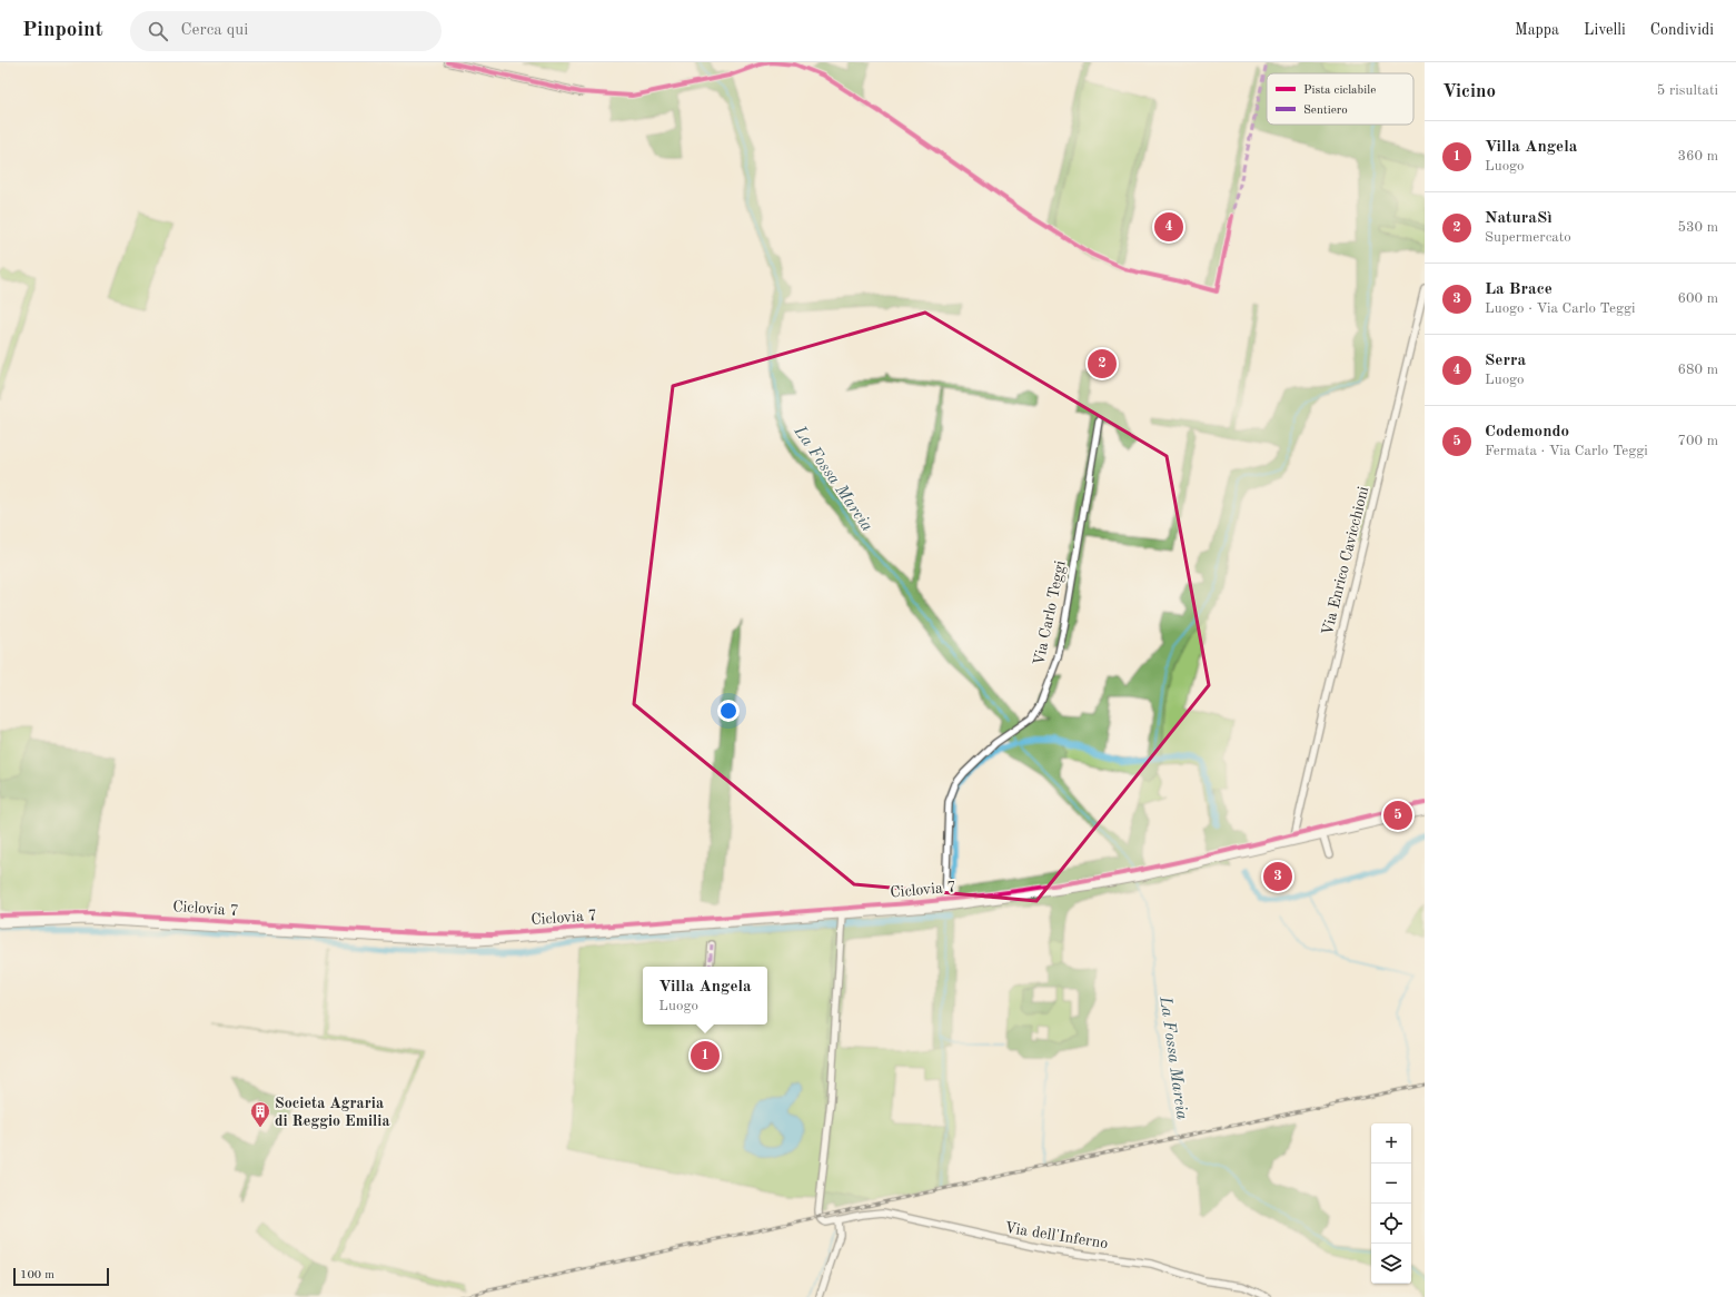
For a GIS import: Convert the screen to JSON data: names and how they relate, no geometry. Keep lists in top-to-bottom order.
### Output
{
  "streets": {
    "street": ["Via Enrico Cavicchioni", "Via Carlo Teggi", "Via dell'Inferno"],
    "cycle path": ["Ciclovia 7"]
  },
  "water": ["La Fossa Marcia"],
  "places": {
    "building": ["Societa Agraria di Reggio Emilia"]
  },
  "legend": ["Pista ciclabile", "Sentiero"],
  "scale_bar": "100 m",
  "page": {
    "header": "Pinpoint",
    "search": "Cerca qui",
    "nav": ["Mappa", "Livelli", "Condividi"],
    "heading": ["Vicino", "5 risultati"],
    "list": [
      {
        "mark": "1",
        "name": "Villa Angela",
        "note": "Luogo",
        "value": "360 m"
      },
      {
        "mark": "2",
        "name": "NaturaSì",
        "note": "Supermercato",
        "value": "530 m"
      },
      {
        "mark": "3",
        "name": "La Brace",
        "note": "Luogo · Via Carlo Teggi",
        "value": "600 m"
      },
      {
        "mark": "4",
        "name": "Serra",
        "note": "Luogo",
        "value": "680 m"
      },
      {
        "mark": "5",
        "name": "Codemondo",
        "note": "Fermata · Via Carlo Teggi",
        "value": "700 m"
      }
    ],
    "pins": [
      "4",
      "2",
      "5",
      "3",
      "1"
    ],
    "popup": ["Villa Angela", "Luogo"],
    "map_buttons": ["+", "−"],
    "scale": "100 m"
  }
}
